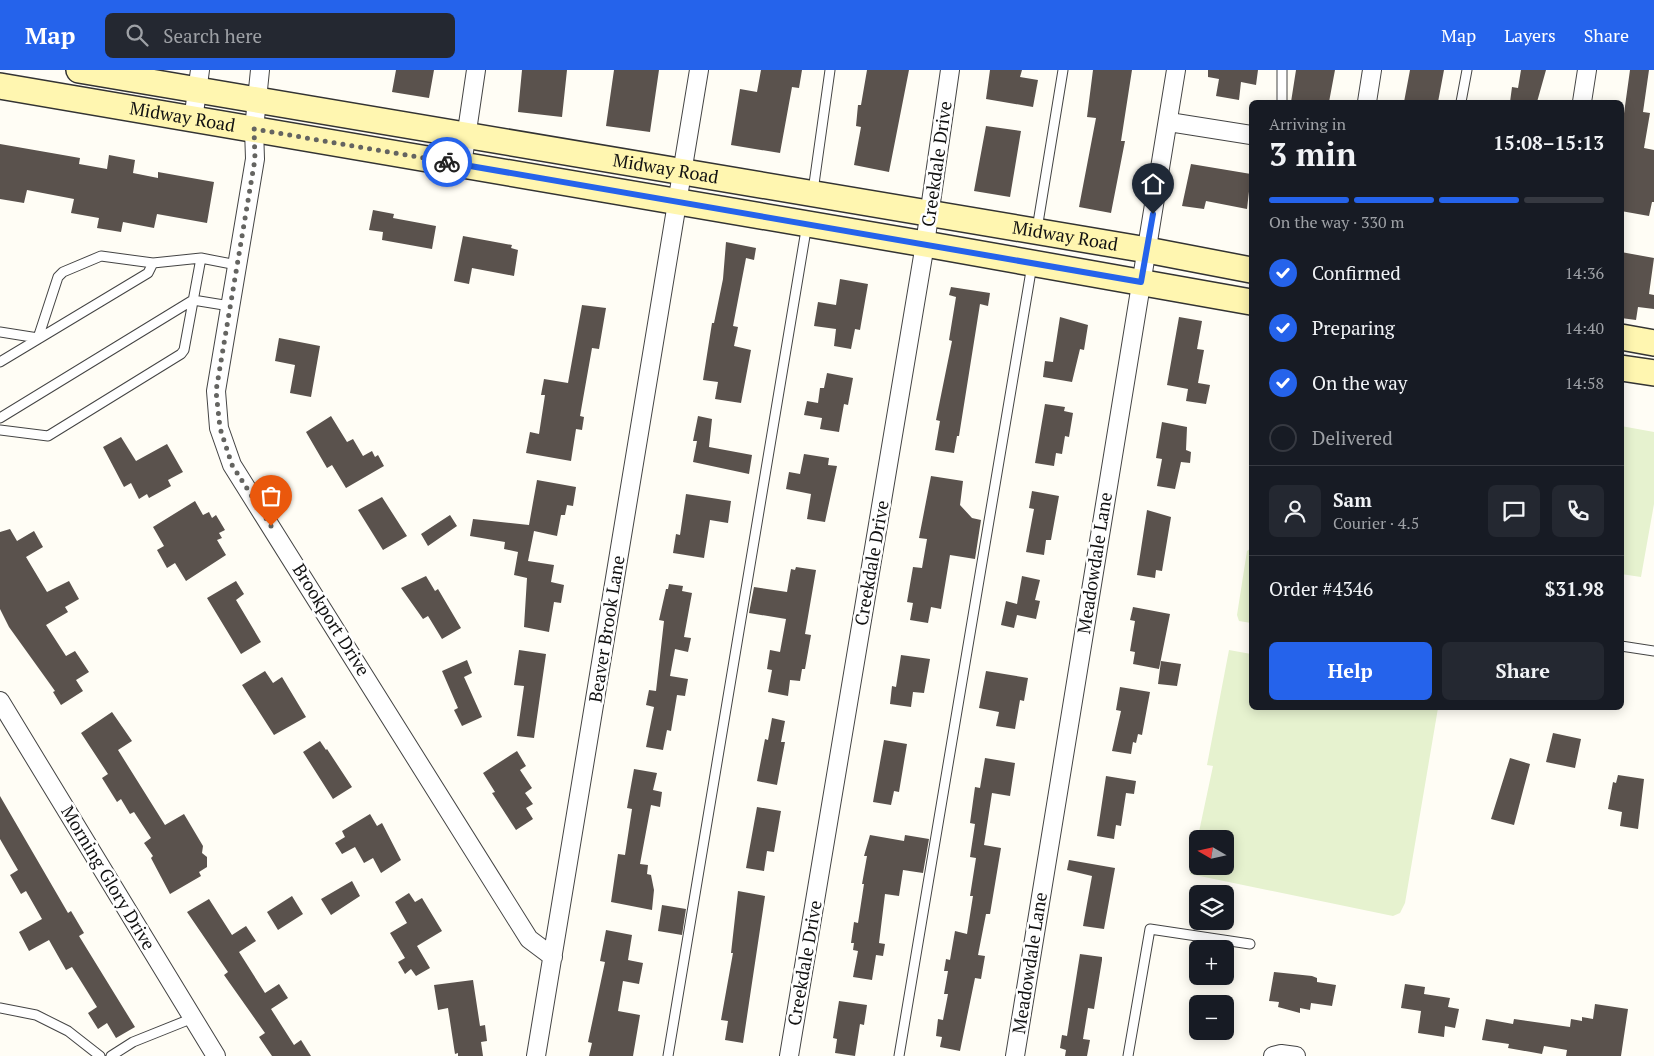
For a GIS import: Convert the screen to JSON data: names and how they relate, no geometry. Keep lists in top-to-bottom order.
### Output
{
  "streets": {
    "main road": ["Midway Road"],
    "street": [
      "Creekdale Drive",
      "Meadowdale Lane",
      "Brookport Drive",
      "Beaver Brook Lane",
      "Morning Glory Drive"
    ]
  },
  "crossings": [
    ["Midway Road", "Creekdale Drive"],
    ["Midway Road", "Meadowdale Lane"],
    ["Midway Road", "Brookport Drive"],
    ["Midway Road", "Beaver Brook Lane"],
    ["Brookport Drive", "Beaver Brook Lane"]
  ],
  "north": "left",
  "page": {
    "header": "Map",
    "search": "Search here",
    "nav": ["Map", "Layers", "Share"],
    "heading": ["3 min", "Arriving in", "15:08–15:13"],
    "panel": [
      "Sam",
      "Courier · 4.5",
      "Order #4346",
      "$31.98"
    ],
    "bar": "On the way · 330 m",
    "list": [
      ["Confirmed", "14:36"],
      ["Preparing", "14:40"],
      ["On the way", "14:58"],
      "Delivered"
    ],
    "buttons": ["Help", "Share"],
    "map_buttons": ["+", "−"]
  }
}
